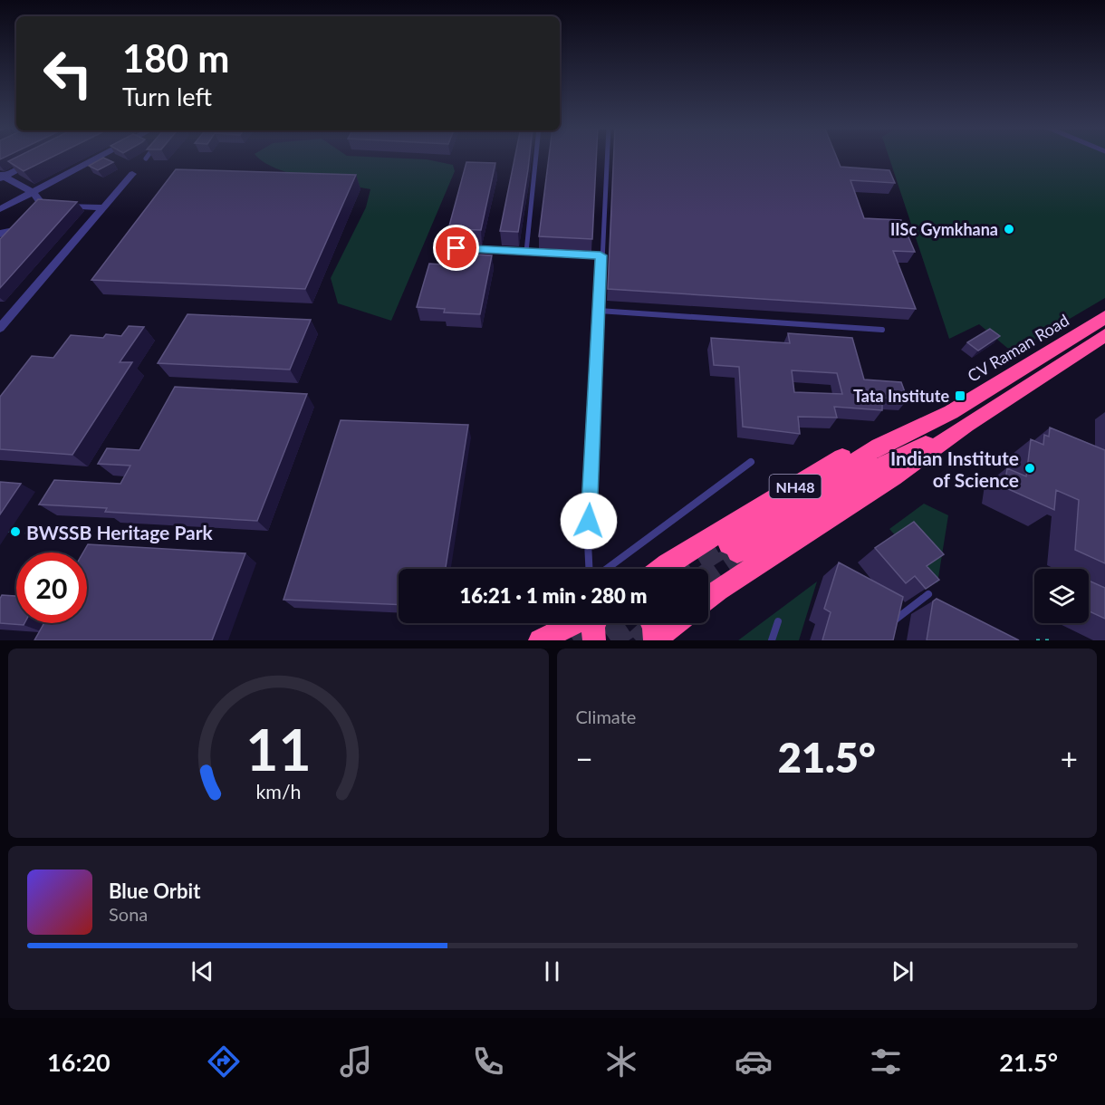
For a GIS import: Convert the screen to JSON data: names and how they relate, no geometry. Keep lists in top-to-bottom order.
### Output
{
  "streets": {
    "highway": ["CV Raman Road", "NH48"]
  },
  "crossings": [
    ["CV Raman Road", "NH48"]
  ],
  "places": {
    "other": ["IISc Gymkhana", "Indian Institute of Science", "BWSSB Heritage Park"],
    "transit": ["Tata Institute"]
  },
  "page": {
    "turn": ["180 m", "Turn left"],
    "limit": "20",
    "trip": "16:21 · 1 min · 280 m",
    "tile": "Climate",
    "heat": ["−", "21.5°", "+"],
    "song": ["Blue Orbit", "Sona"],
    "tabs": ["16:20", "21.5°"],
    "gauge": ["11", "km/h"]
  }
}
